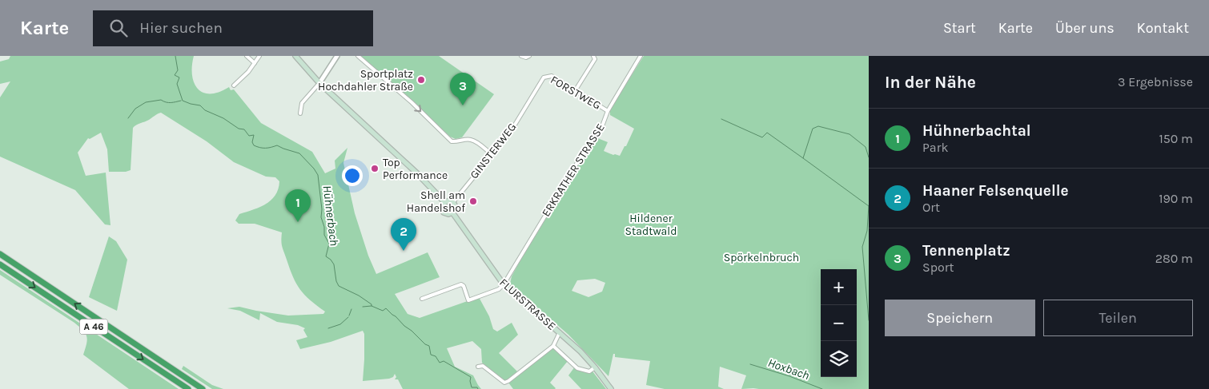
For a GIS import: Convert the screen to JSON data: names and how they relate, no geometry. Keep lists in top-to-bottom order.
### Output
{
  "streets": {
    "highway": ["A 46"],
    "main road": ["FLURSTRASSE"],
    "street": ["FORSTWEG", "GINSTERWEG", "ERKRATHER STRASSE"]
  },
  "crossings": [
    ["FORSTWEG", "GINSTERWEG"],
    ["FORSTWEG", "ERKRATHER STRASSE"],
    ["GINSTERWEG", "FLURSTRASSE"],
    ["ERKRATHER STRASSE", "FLURSTRASSE"]
  ],
  "water": ["Hühnerbach", "Hoxbach"],
  "parks": ["Hildener Stadtwald", "Spörkelnbruch"],
  "places": ["Sportplatz Hochdahler Straße", "Top Performance", "Shell am Handelshof"],
  "page": {
    "header": "Karte",
    "search": "Hier suchen",
    "nav": [
      "Start",
      "Karte",
      "Über uns",
      "Kontakt"
    ],
    "heading": ["In der Nähe", "3 Ergebnisse"],
    "pins": ["3", "1", "2"],
    "list": [
      {
        "mark": "1",
        "name": "Hühnerbachtal",
        "note": "Park",
        "value": "150 m"
      },
      {
        "mark": "2",
        "name": "Haaner Felsenquelle",
        "note": "Ort",
        "value": "190 m"
      },
      {
        "mark": "3",
        "name": "Tennenplatz",
        "note": "Sport",
        "value": "280 m"
      }
    ],
    "map_buttons": ["+", "−"],
    "buttons": ["Speichern", "Teilen"]
  }
}
